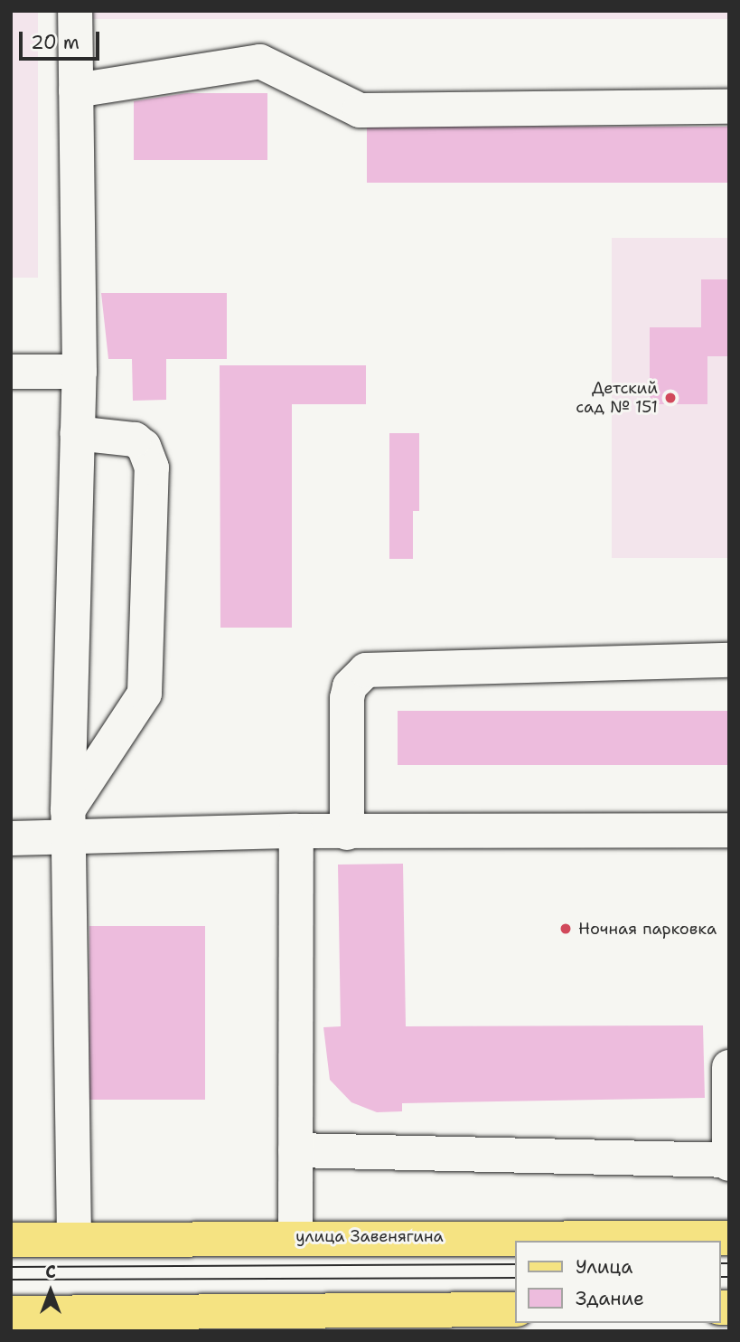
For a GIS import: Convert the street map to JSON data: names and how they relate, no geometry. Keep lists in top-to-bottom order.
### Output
{
  "streets": {
    "main road": ["улица Завенягина"]
  },
  "places": ["Детский сад № 151", "Ночная парковка"],
  "legend": ["Улица", "Здание"],
  "scale_bar": "20 m",
  "north": "top"
}
